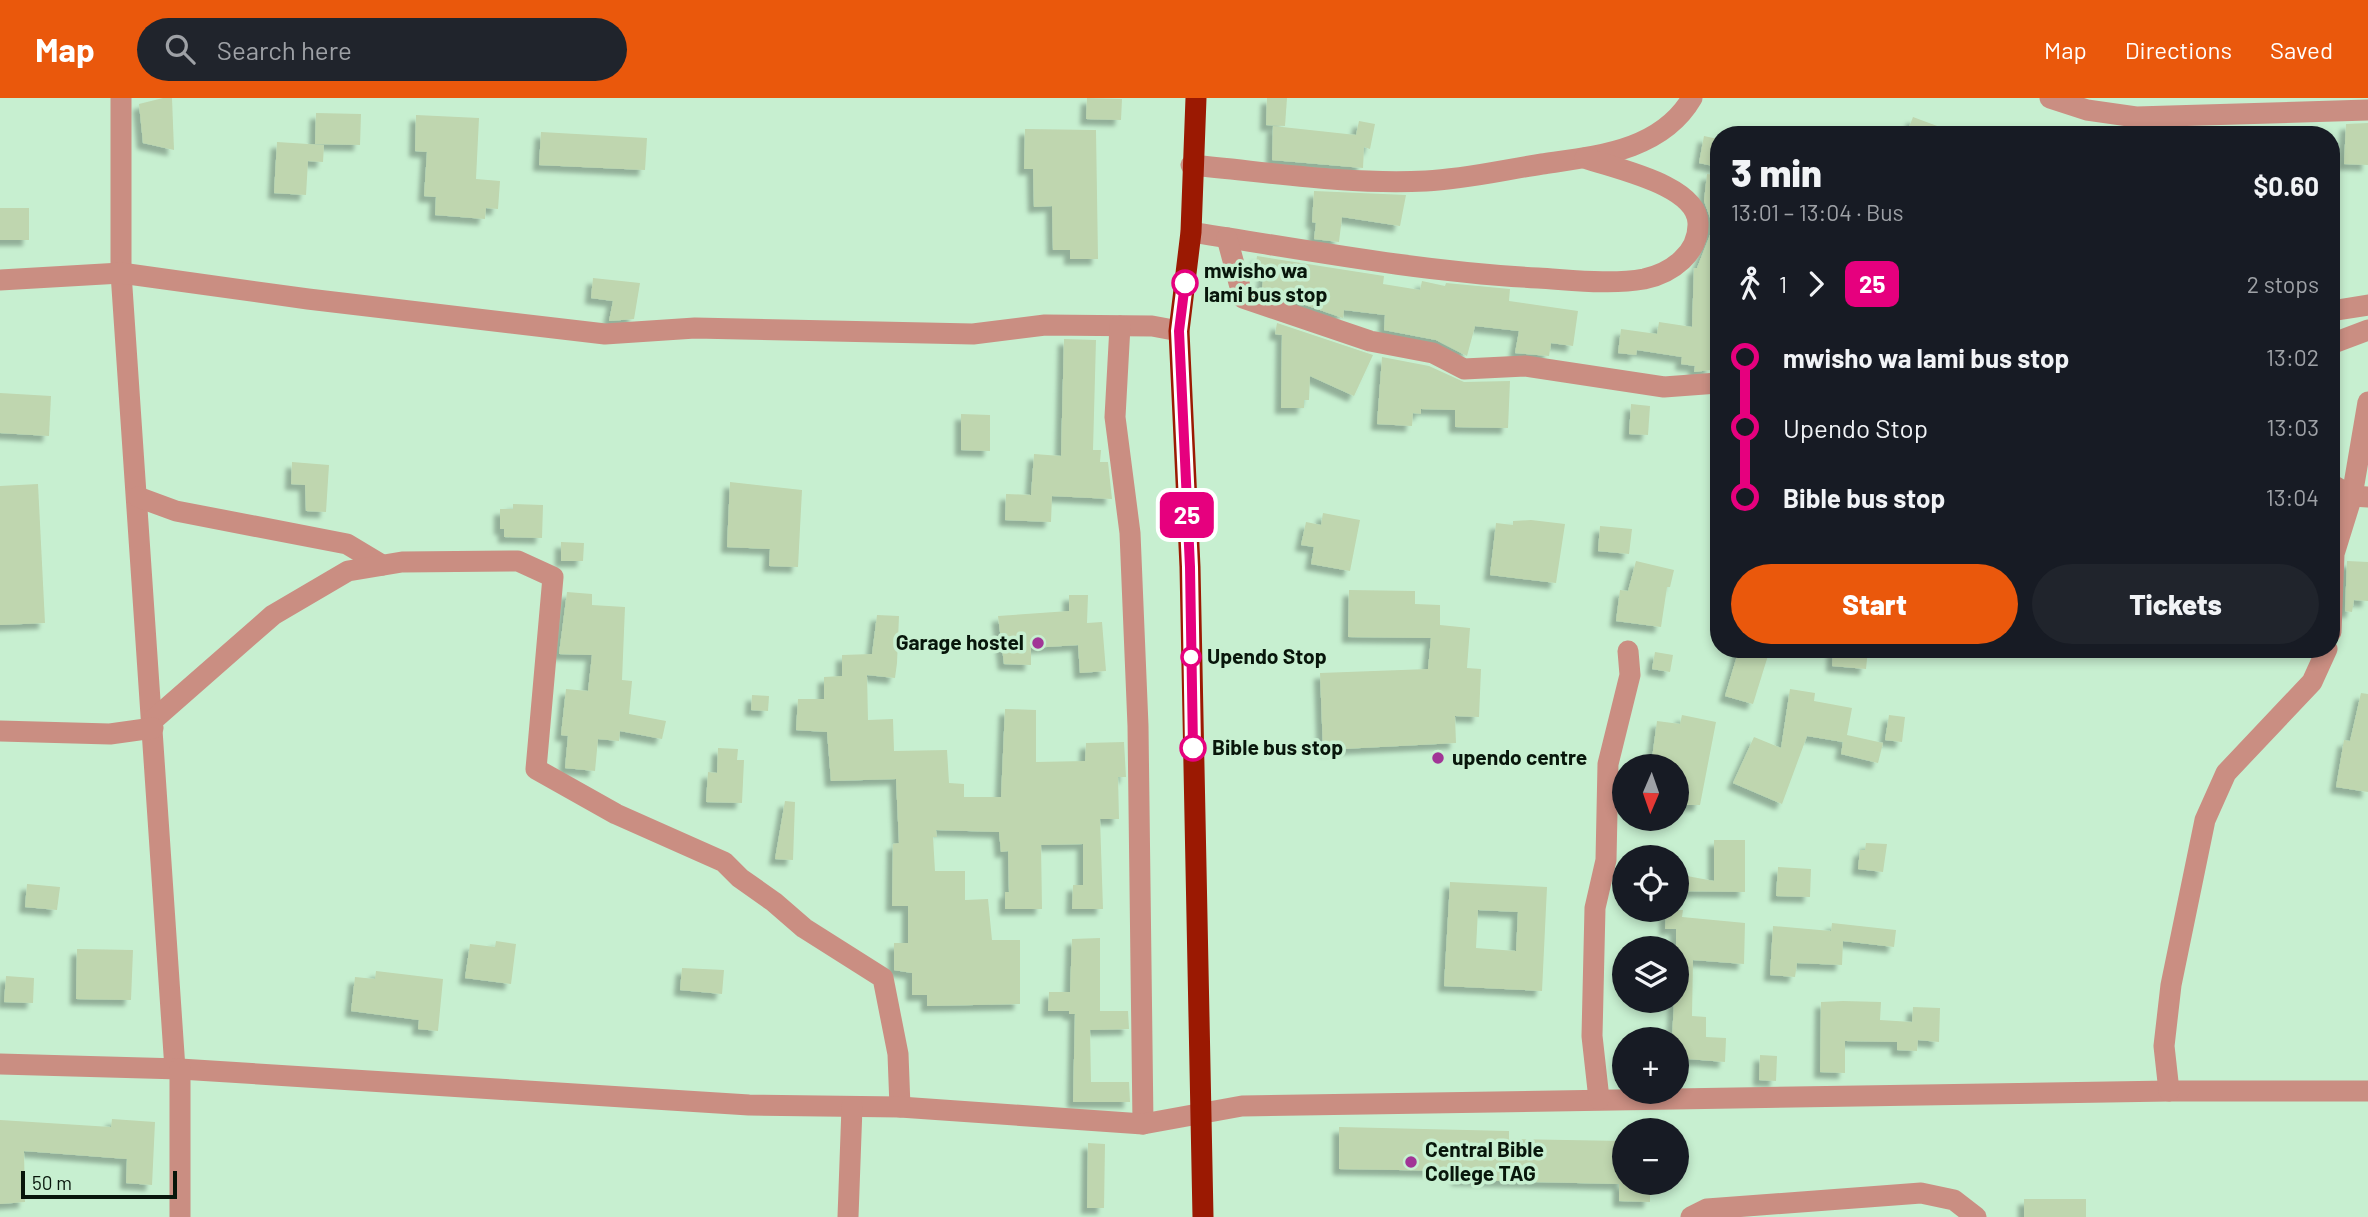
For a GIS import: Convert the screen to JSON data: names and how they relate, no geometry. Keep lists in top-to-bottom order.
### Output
{
  "places": [
    "mwisho wa lami bus stop",
    "Garage hostel",
    "Upendo Stop",
    "Bible bus stop",
    "upendo centre",
    "Central Bible College TAG"
  ],
  "lines": ["bus line 25"],
  "scale_bar": "50 m",
  "north": "bottom",
  "page": {
    "header": "Map",
    "search": "Search here",
    "nav": ["Map", "Directions", "Saved"],
    "on_map": "25",
    "heading": ["3 min", "13:01 – 13:04 · Bus", "$0.60"],
    "legs": ["1", "25", "2 stops"],
    "list": [
      {
        "name": "mwisho wa lami bus stop",
        "value": "13:02"
      },
      {
        "name": "Upendo Stop",
        "value": "13:03"
      },
      {
        "name": "Bible bus stop",
        "value": "13:04"
      }
    ],
    "buttons": ["Start", "Tickets"],
    "map_buttons": ["+", "−"],
    "scale": "50 m"
  }
}
